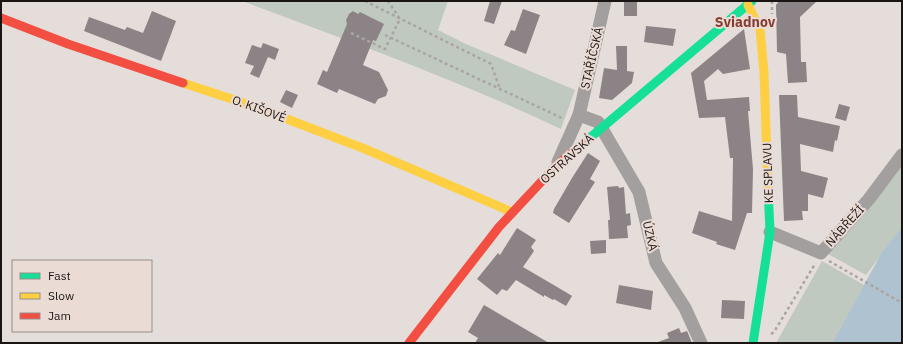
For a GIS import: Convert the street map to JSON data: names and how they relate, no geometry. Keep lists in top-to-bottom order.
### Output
{
  "streets": {
    "street": [
      "STAŘÍČSKÁ",
      "O. KIŠOVÉ",
      "OSTRAVSKÁ",
      "KE SPLAVU",
      "NÁBŘEŽÍ",
      "ÚZKÁ"
    ]
  },
  "crossings": [
    ["STAŘÍČSKÁ", "OSTRAVSKÁ"],
    ["O. KIŠOVÉ", "OSTRAVSKÁ"],
    ["OSTRAVSKÁ", "KE SPLAVU"],
    ["OSTRAVSKÁ", "ÚZKÁ"],
    ["KE SPLAVU", "NÁBŘEŽÍ"]
  ],
  "districts": ["Sviadnov"],
  "legend": ["Fast", "Slow", "Jam"]
}
